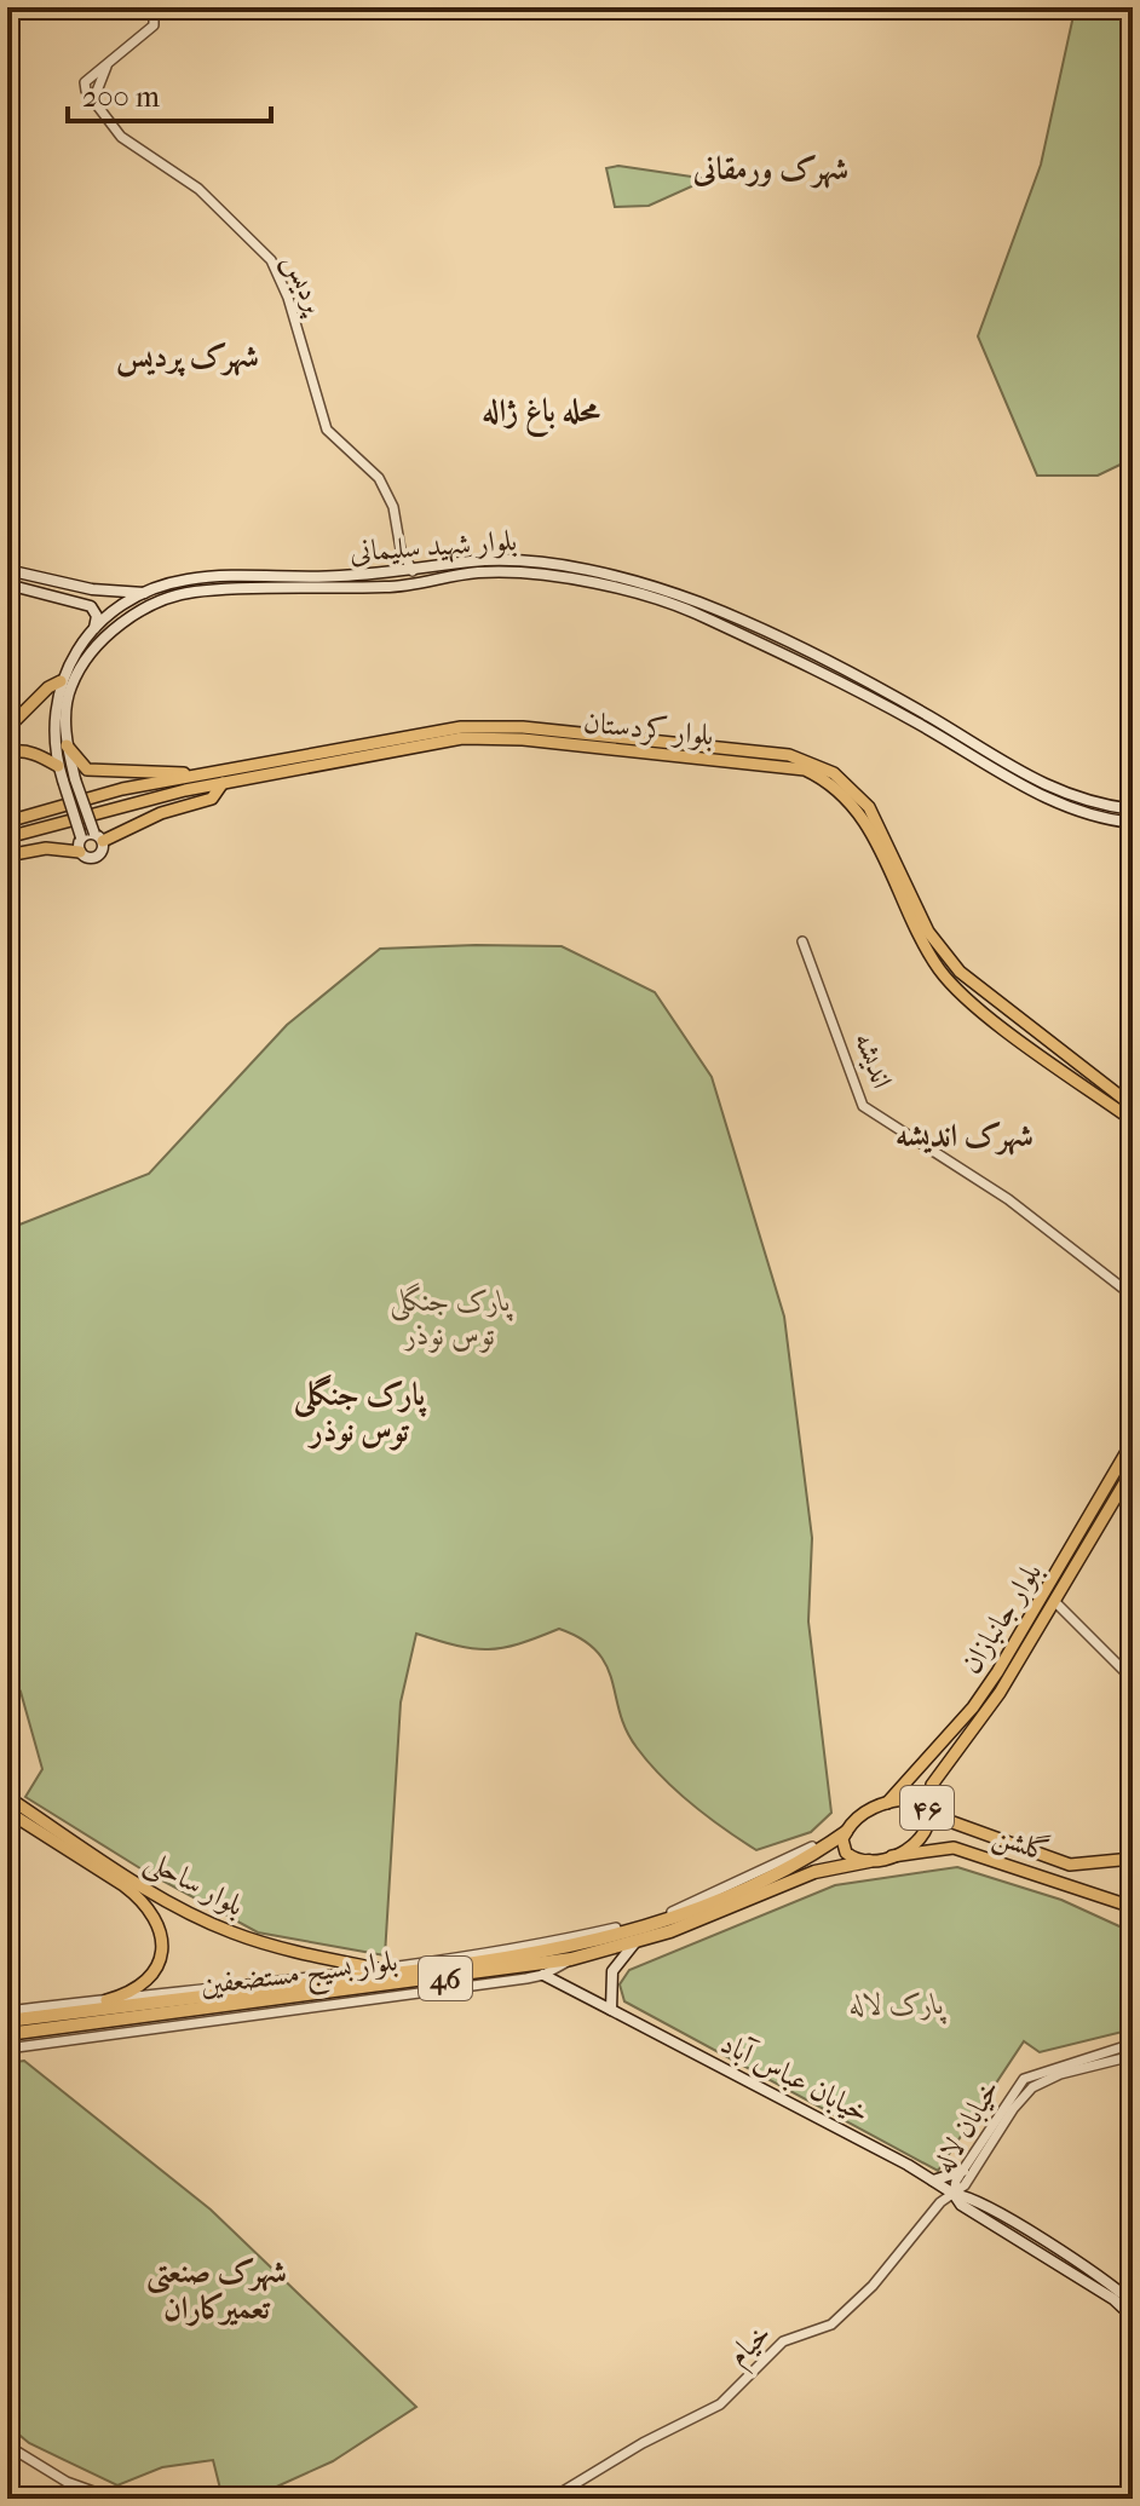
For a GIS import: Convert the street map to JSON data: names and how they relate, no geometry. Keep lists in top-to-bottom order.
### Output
{
  "streets": {
    "highway": ["بلوار بسیج مستضعفین", "46"],
    "main road": [
      "بلوار شهید سلیمانی",
      "بلوار کردستان",
      "بلوار جانبازان",
      "۴۶",
      "گلشن",
      "بلوار ساحلی",
      "خیابان عباس آباد"
    ],
    "street": [
      "پردیس",
      "اندیشه",
      "خیابان لاله",
      "خیام"
    ]
  },
  "crossings": [
    ["پردیس", "بلوار شهید سلیمانی"],
    ["بلوار جانبازان", "۴۶"],
    ["بلوار جانبازان", "گلشن"],
    ["۴۶", "گلشن"],
    ["۴۶", "بلوار بسیج مستضعفین"],
    ["خیابان عباس آباد", "خیابان لاله"],
    ["خیابان عباس آباد", "خیام"],
    ["خیابان لاله", "خیام"]
  ],
  "districts": [
    "شهرک ورمقانی",
    "شهرک پردیس",
    "محله باغ ژاله",
    "شهرک اندیشه",
    "پارک جنگلی توس نوذر",
    "شهرک صنعتی تعمیرکاران"
  ],
  "parks": ["پارک جنگلی توس نوذر", "پارک لاله"],
  "scale_bar": "200 m"
}
